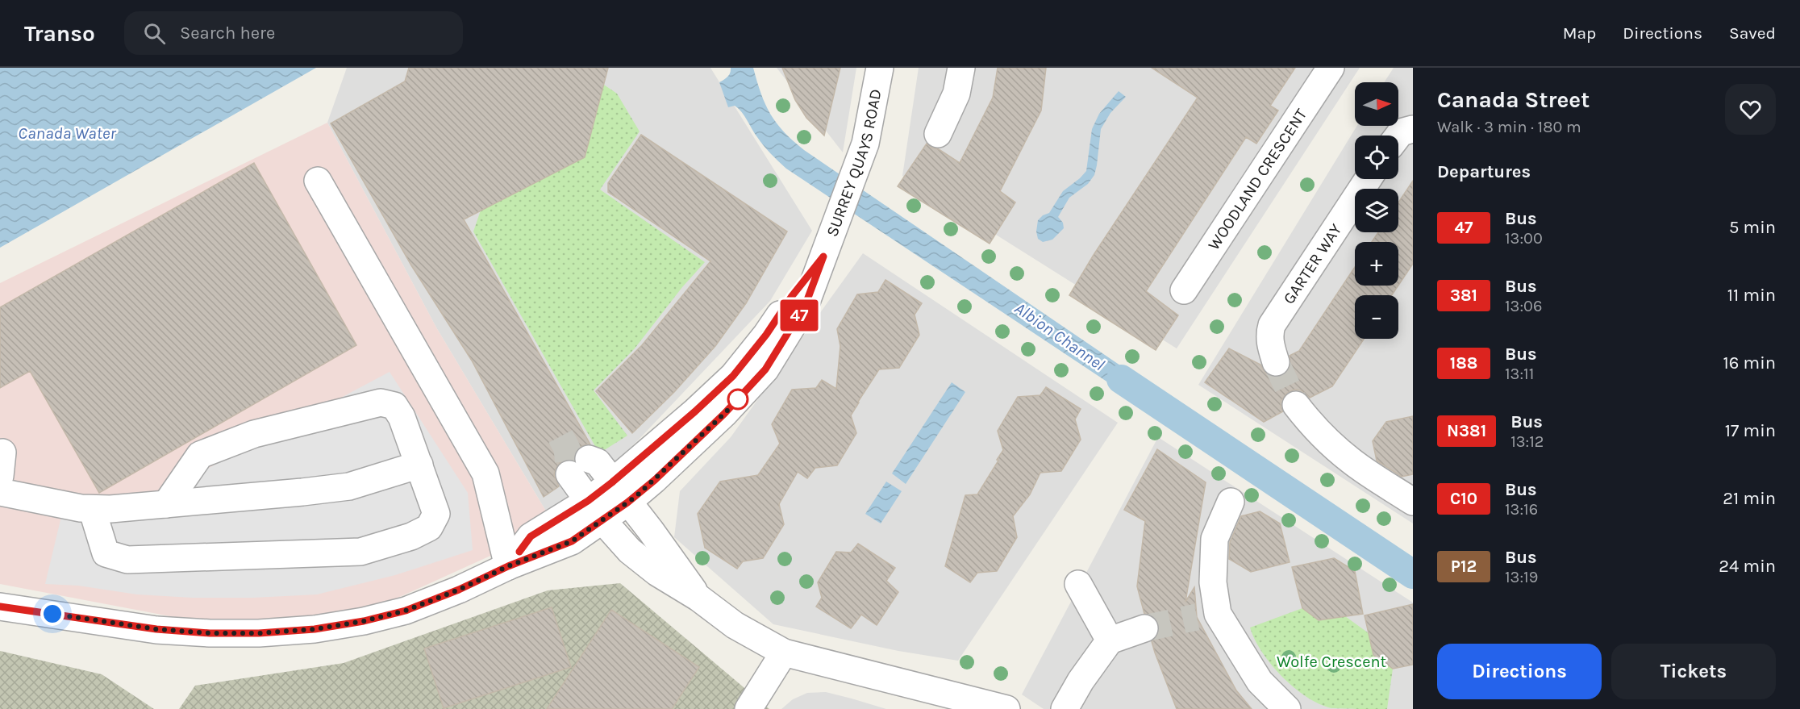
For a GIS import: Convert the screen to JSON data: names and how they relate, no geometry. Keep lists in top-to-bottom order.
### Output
{
  "streets": {
    "street": ["SURREY QUAYS ROAD", "WOODLAND CRESCENT", "GARTER WAY"]
  },
  "water": ["Canada Water", "Albion Channel"],
  "parks": ["Wolfe Crescent"],
  "lines": ["bus line 47"],
  "north": "right",
  "page": {
    "header": "Transo",
    "search": "Search here",
    "nav": ["Map", "Directions", "Saved"],
    "on_map": "47",
    "heading": [
      ["Canada Street", "Walk · 3 min · 180 m"],
      "Departures"
    ],
    "map_buttons": ["+", "−"],
    "list": [
      {
        "mark": "47",
        "name": "Bus",
        "note": "13:00",
        "value": "5 min"
      },
      {
        "mark": "381",
        "name": "Bus",
        "note": "13:06",
        "value": "11 min"
      },
      {
        "mark": "188",
        "name": "Bus",
        "note": "13:11",
        "value": "16 min"
      },
      {
        "mark": "N381",
        "name": "Bus",
        "note": "13:12",
        "value": "17 min"
      },
      {
        "mark": "C10",
        "name": "Bus",
        "note": "13:16",
        "value": "21 min"
      },
      {
        "mark": "P12",
        "name": "Bus",
        "note": "13:19",
        "value": "24 min"
      }
    ],
    "buttons": ["Directions", "Tickets"]
  }
}
